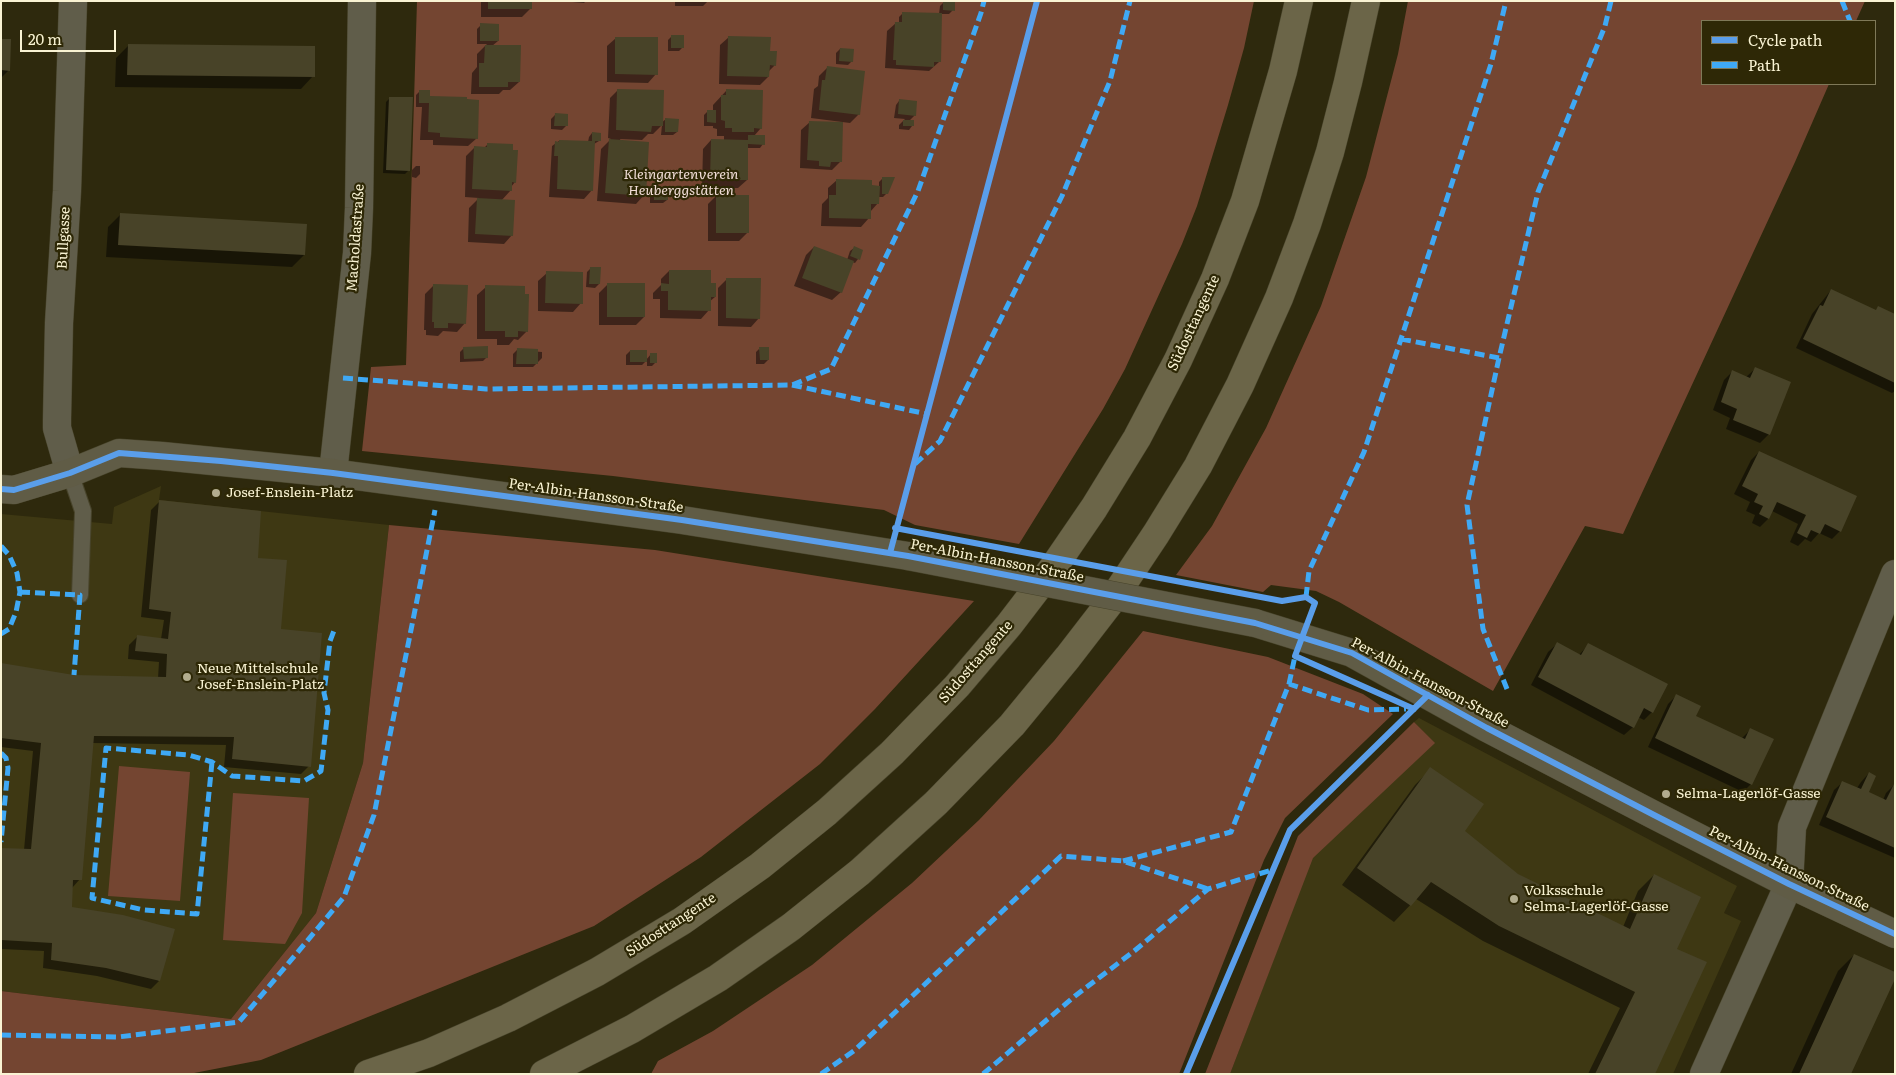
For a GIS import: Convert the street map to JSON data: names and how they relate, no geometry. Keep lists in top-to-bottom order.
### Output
{
  "streets": {
    "highway": ["Südosttangente"],
    "street": ["Bullgasse", "Macholdastraße", "Per-Albin-Hansson-Straße"]
  },
  "crossings": [
    ["Bullgasse", "Per-Albin-Hansson-Straße"],
    ["Macholdastraße", "Per-Albin-Hansson-Straße"]
  ],
  "parks": ["Kleingartenverein Heuberggstätten"],
  "places": [
    "Josef-Enslein-Platz",
    "Neue Mittelschule Josef-Enslein-Platz",
    "Selma-Lagerlöf-Gasse",
    "Volksschule Selma-Lagerlöf-Gasse"
  ],
  "legend": ["Cycle path", "Path"],
  "scale_bar": "20 m"
}
